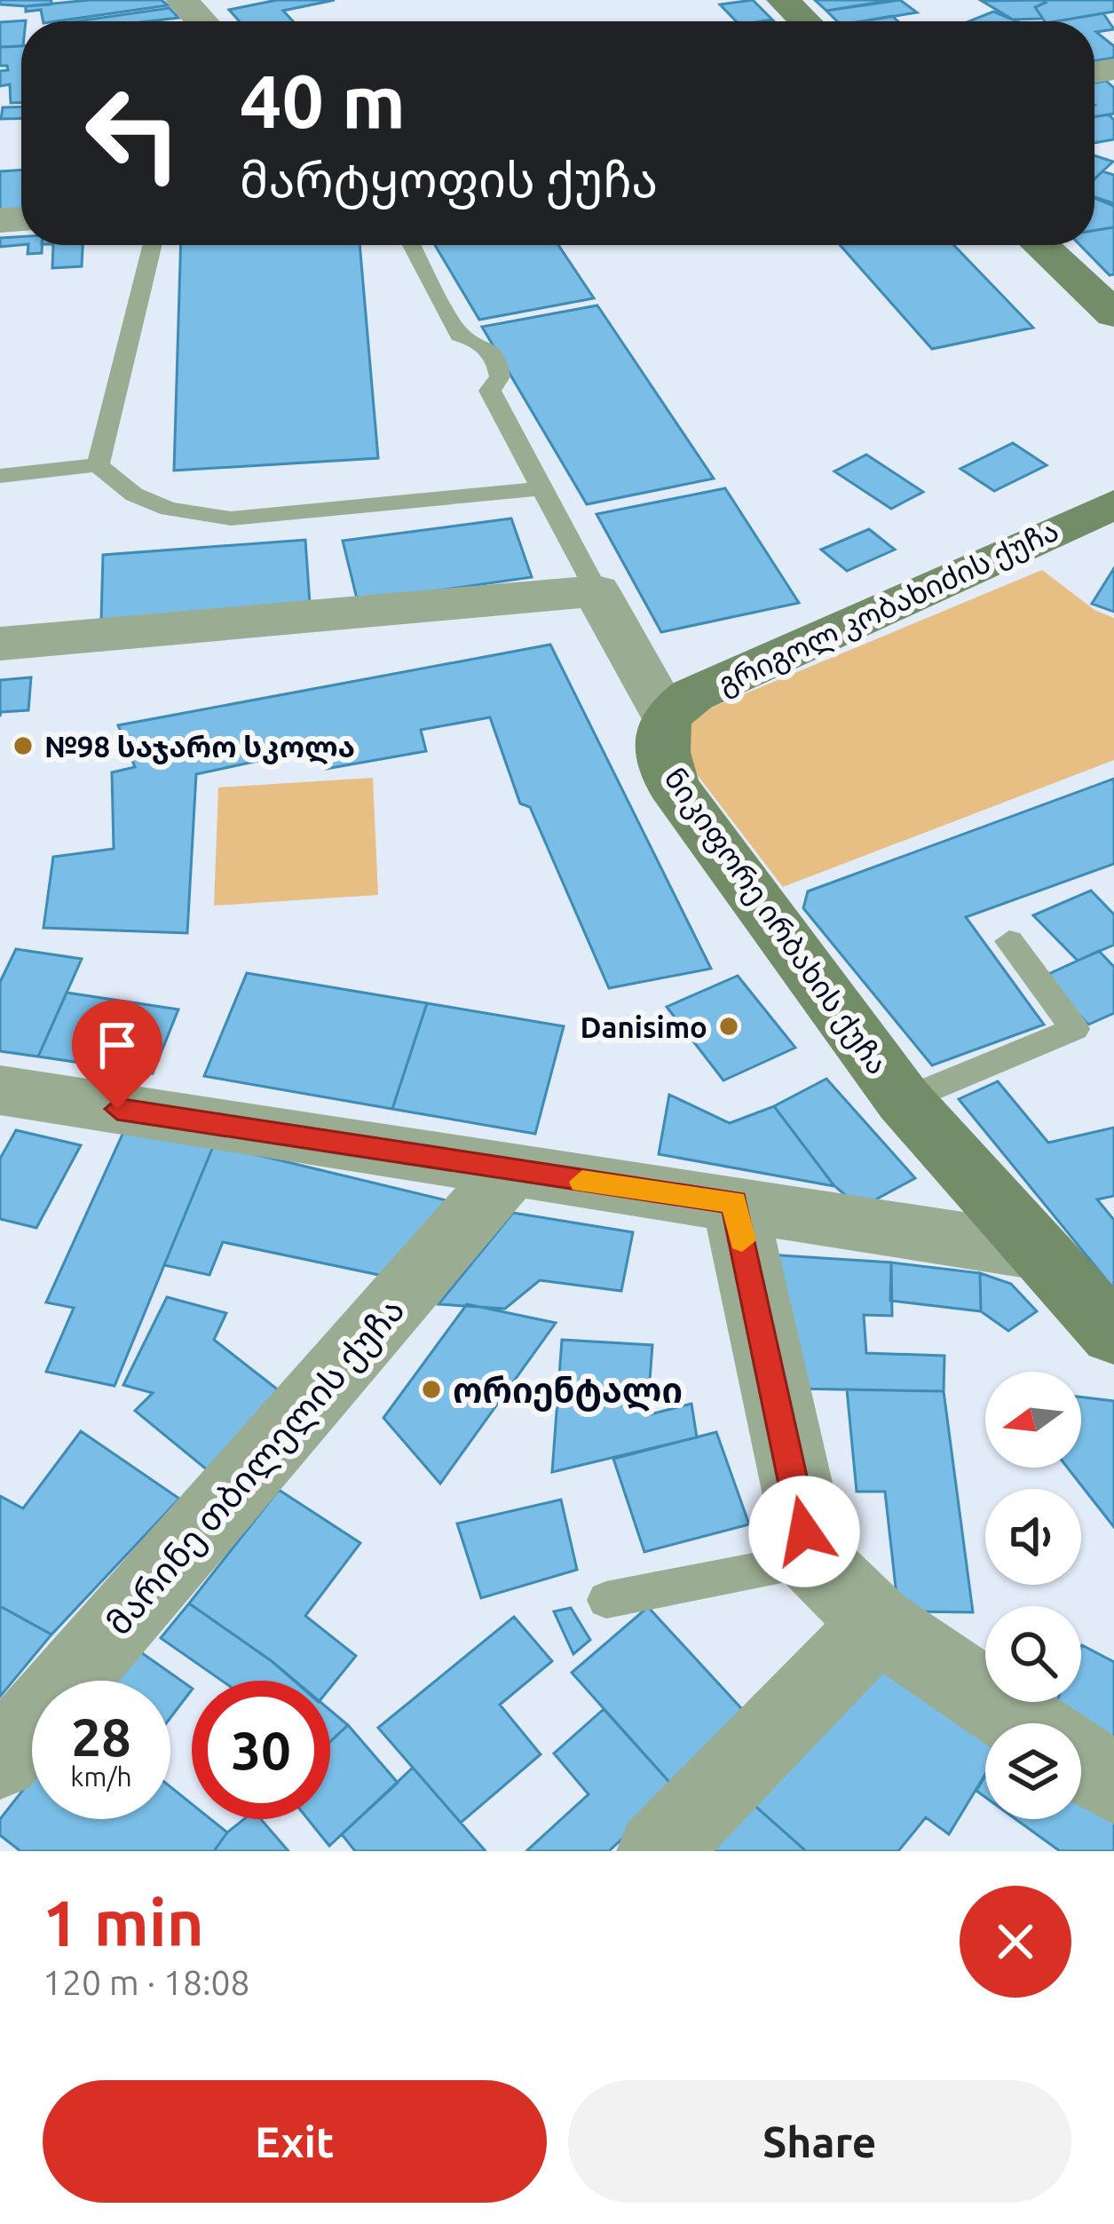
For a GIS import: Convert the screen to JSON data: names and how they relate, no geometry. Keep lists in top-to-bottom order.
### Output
{
  "streets": {
    "street": ["გრიგოლ კობახიძის ქუჩა", "ნიკიფორე ირბახის ქუჩა", "მარინე თბილელის ქუჩა"]
  },
  "crossings": [
    ["გრიგოლ კობახიძის ქუჩა", "ნიკიფორე ირბახის ქუჩა"]
  ],
  "places": ["№98 საჯარო სკოლა", "Danisimo", "ორიენტალი"],
  "north": "left",
  "page": {
    "turn": ["40 m", "მარტყოფის ქუჩა"],
    "speed": "28 km/h",
    "limit": "30",
    "heading": ["1 min", "120 m · 18:08"],
    "buttons": ["Exit", "Share"]
  }
}
